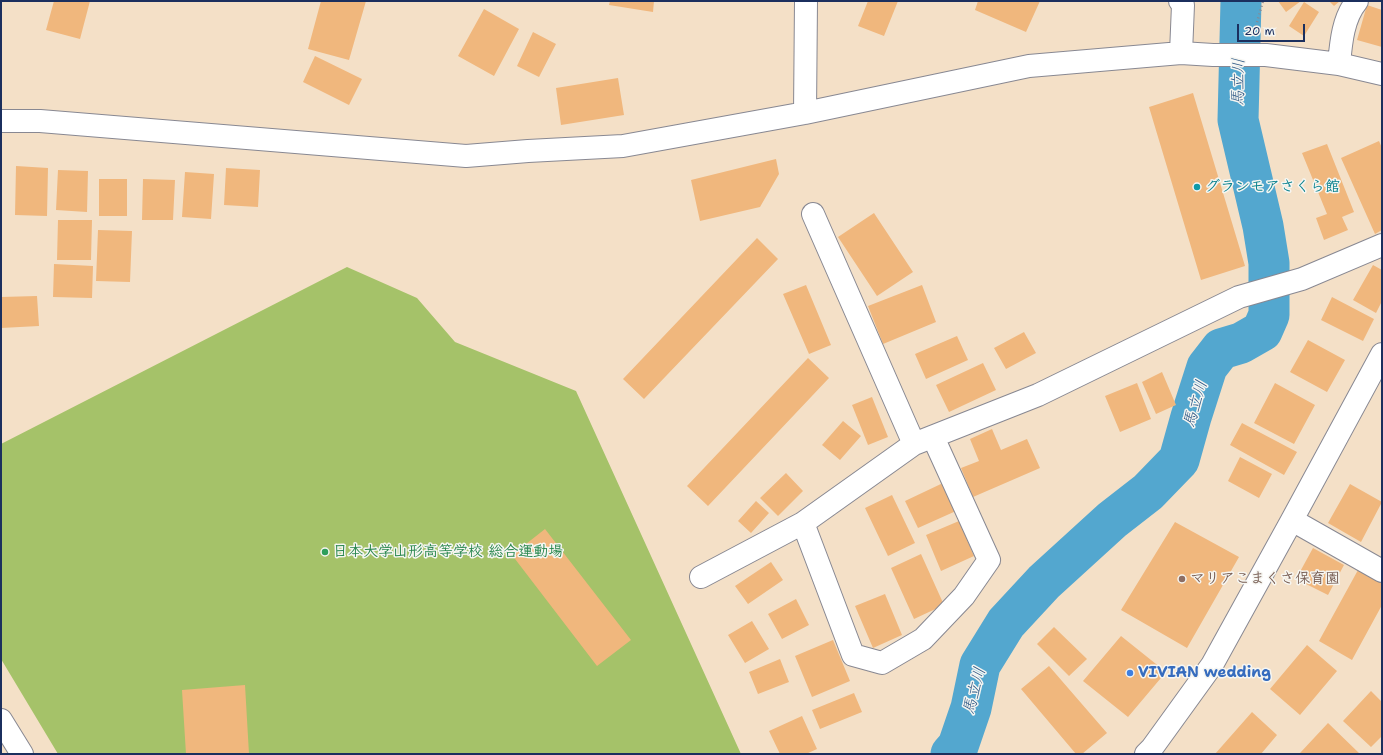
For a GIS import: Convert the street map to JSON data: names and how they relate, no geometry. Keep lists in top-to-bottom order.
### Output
{
  "water": ["馬立川"],
  "places": [
    "グランモアさくら館",
    "日本大学山形高等学校 総合運動場",
    "マリアこまくさ保育園",
    "VIVIAN wedding"
  ],
  "scale_bar": "20 m"
}
